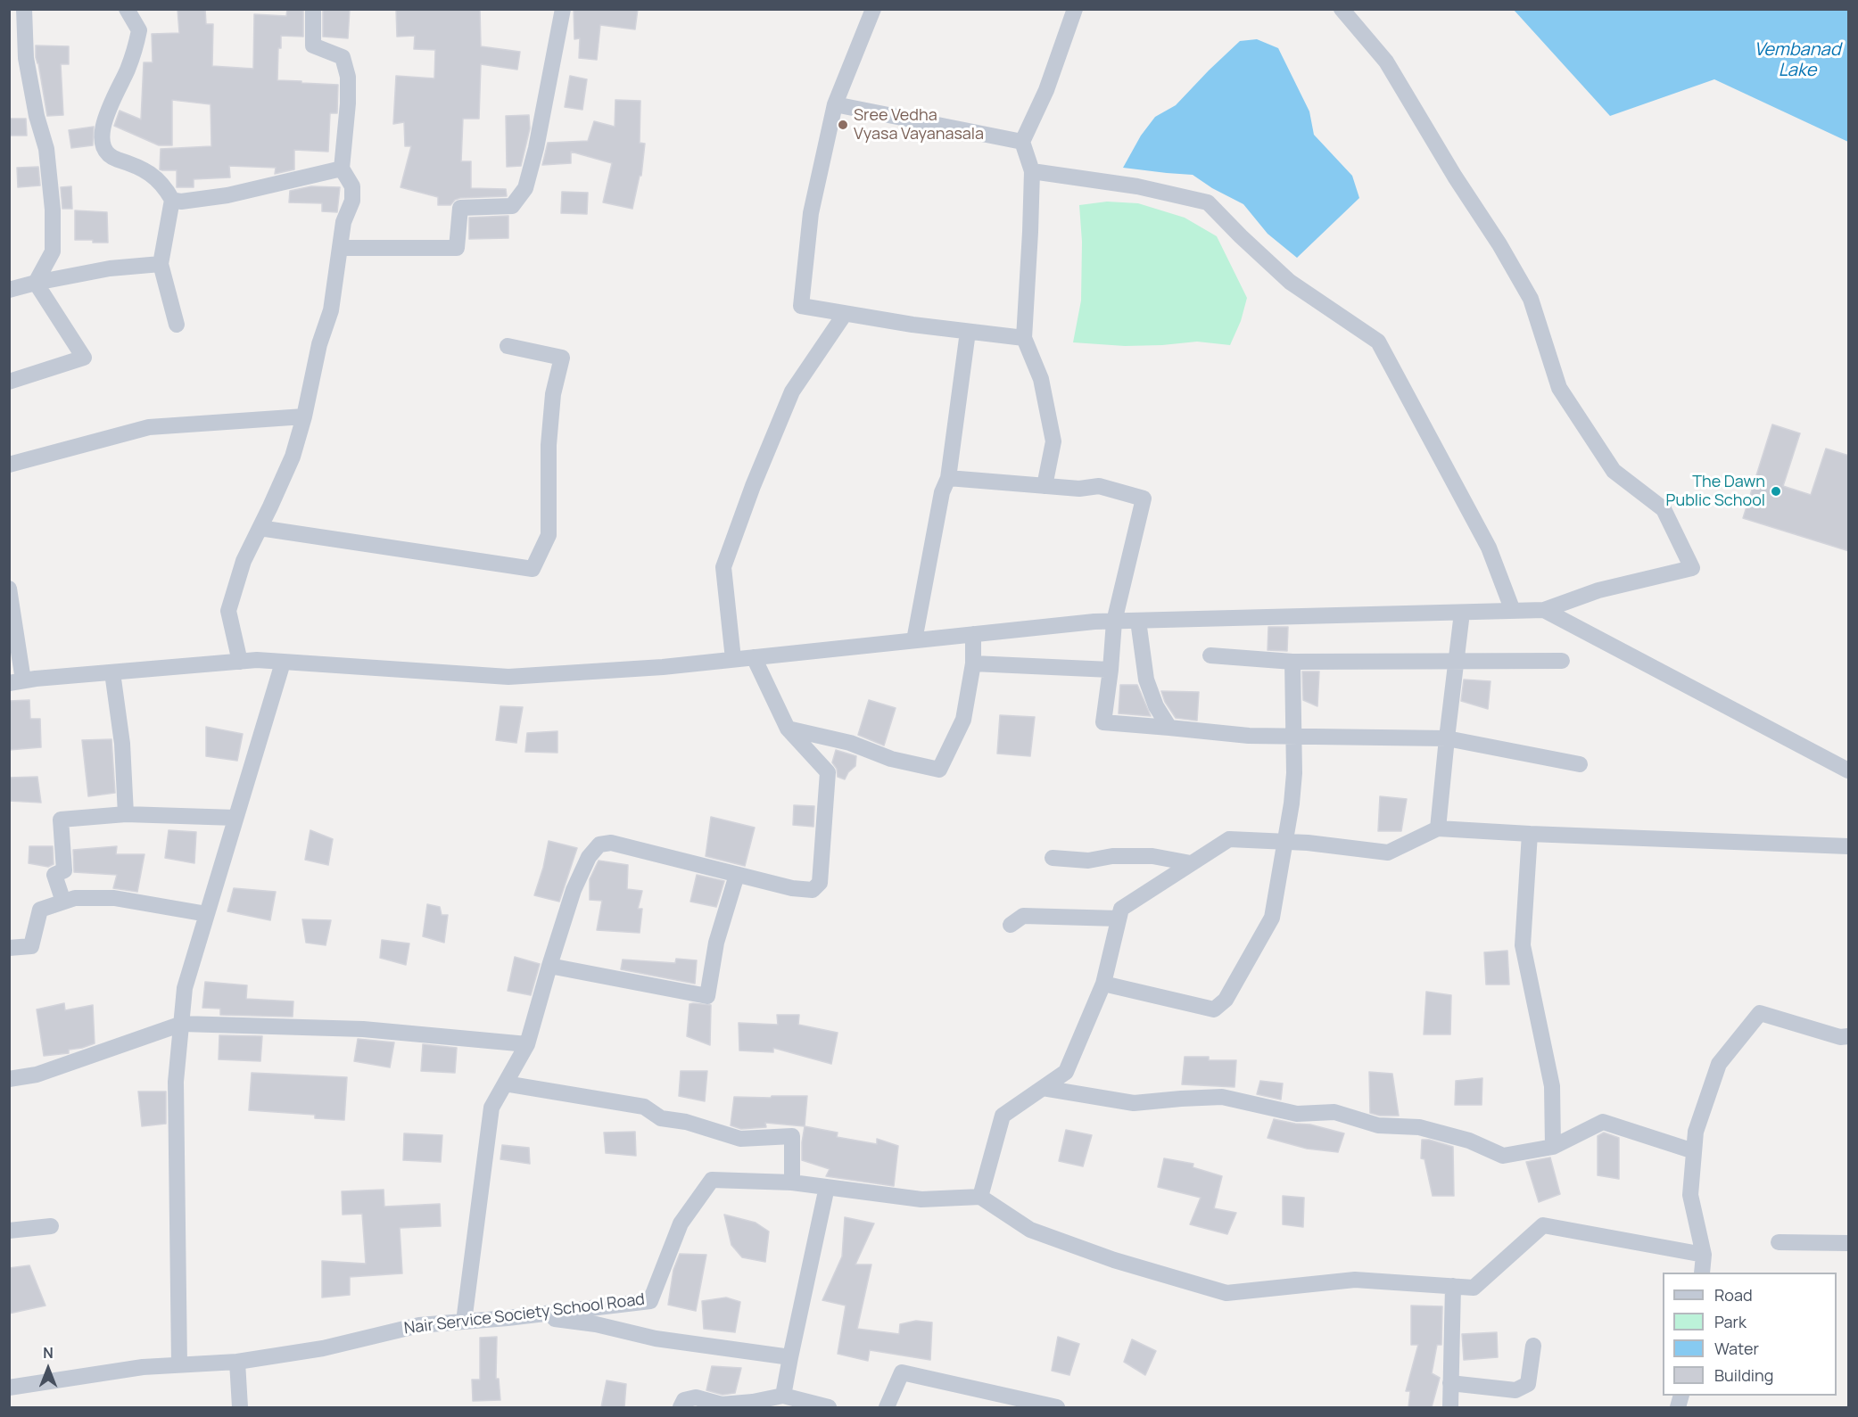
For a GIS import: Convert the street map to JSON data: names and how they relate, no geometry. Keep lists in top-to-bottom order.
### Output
{
  "streets": {
    "street": ["Nair Service Society School Road"]
  },
  "water": ["Vembanad Lake"],
  "places": ["Sree Vedha Vyasa Vayanasala", "The Dawn Public School"],
  "legend": [
    "Road",
    "Park",
    "Water",
    "Building"
  ],
  "north": "top"
}
